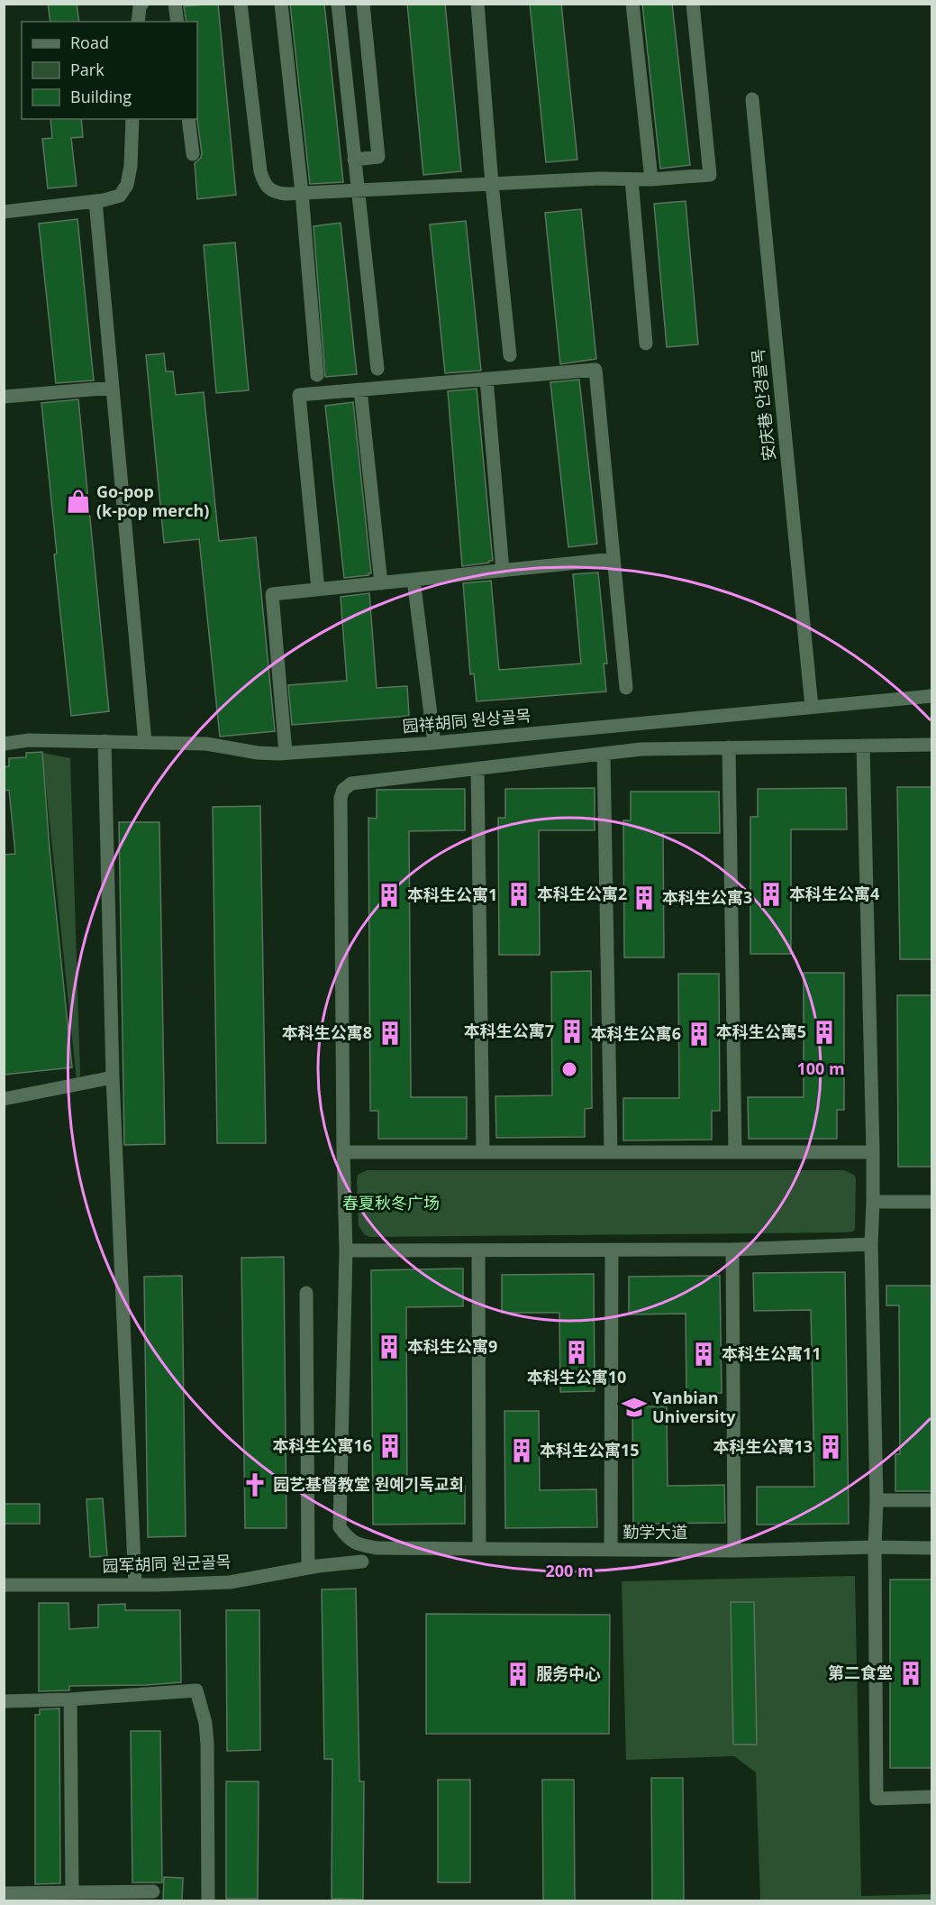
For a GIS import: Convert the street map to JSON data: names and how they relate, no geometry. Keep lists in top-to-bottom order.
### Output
{
  "streets": {
    "street": [
      "安庆巷 안경골목",
      "园祥胡同 원상골목",
      "勤学大道",
      "园军胡同 원군골목"
    ]
  },
  "crossings": [
    ["安庆巷 안경골목", "园祥胡同 원상골목"]
  ],
  "parks": ["春夏秋冬广场"],
  "places": {
    "shop": ["Go-pop (k-pop merch)"],
    "building": [
      "本科生公寓2",
      "本科生公寓4",
      "本科生公寓1",
      "本科生公寓3",
      "本科生公寓7",
      "本科生公寓5",
      "本科生公寓8",
      "本科生公寓6",
      "本科生公寓9",
      "本科生公寓10",
      "本科生公寓11",
      "本科生公寓16",
      "本科生公寓13",
      "本科生公寓15",
      "第二食堂",
      "服务中心"
    ],
    "school or university": ["Yanbian University"],
    "church": ["园艺基督教堂 원예기독교회"]
  },
  "legend": ["Road", "Park", "Building"],
  "rings": ["100 m", "200 m"]
}
